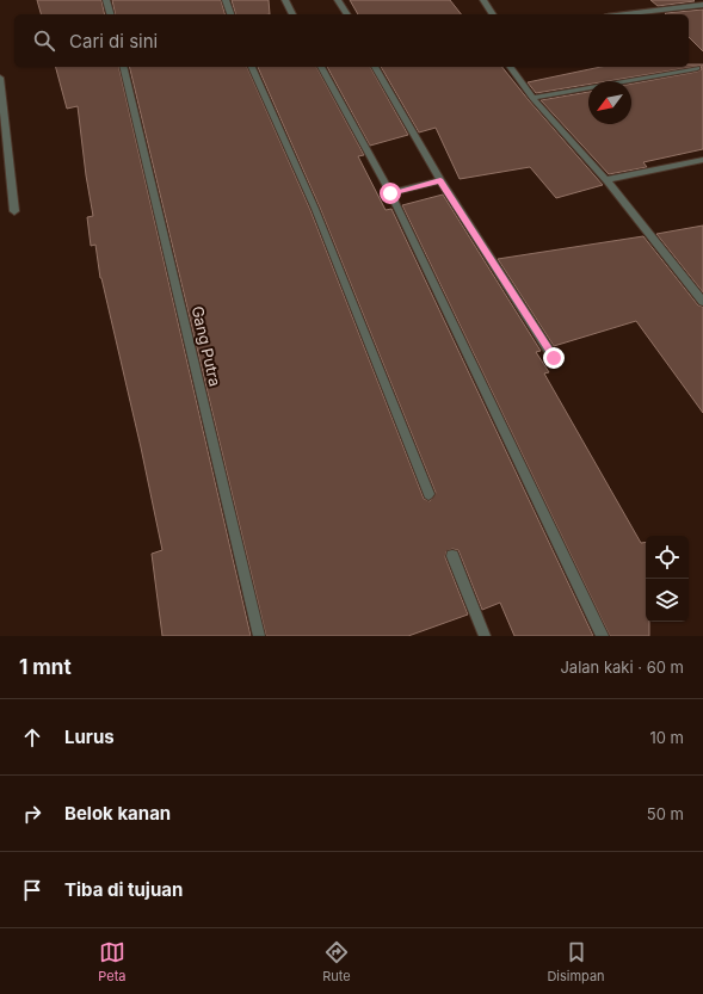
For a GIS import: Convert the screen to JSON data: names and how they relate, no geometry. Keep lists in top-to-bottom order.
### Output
{
  "streets": {
    "street": ["Gang Putra"]
  },
  "north": "bottom left",
  "page": {
    "search": "Cari di sini",
    "heading": ["1 mnt", "Jalan kaki · 60 m"],
    "list": [
      ["Lurus", "10 m"],
      ["Belok kanan", "50 m"],
      "Tiba di tujuan"
    ],
    "nav": ["Peta", "Rute", "Disimpan"]
  }
}
